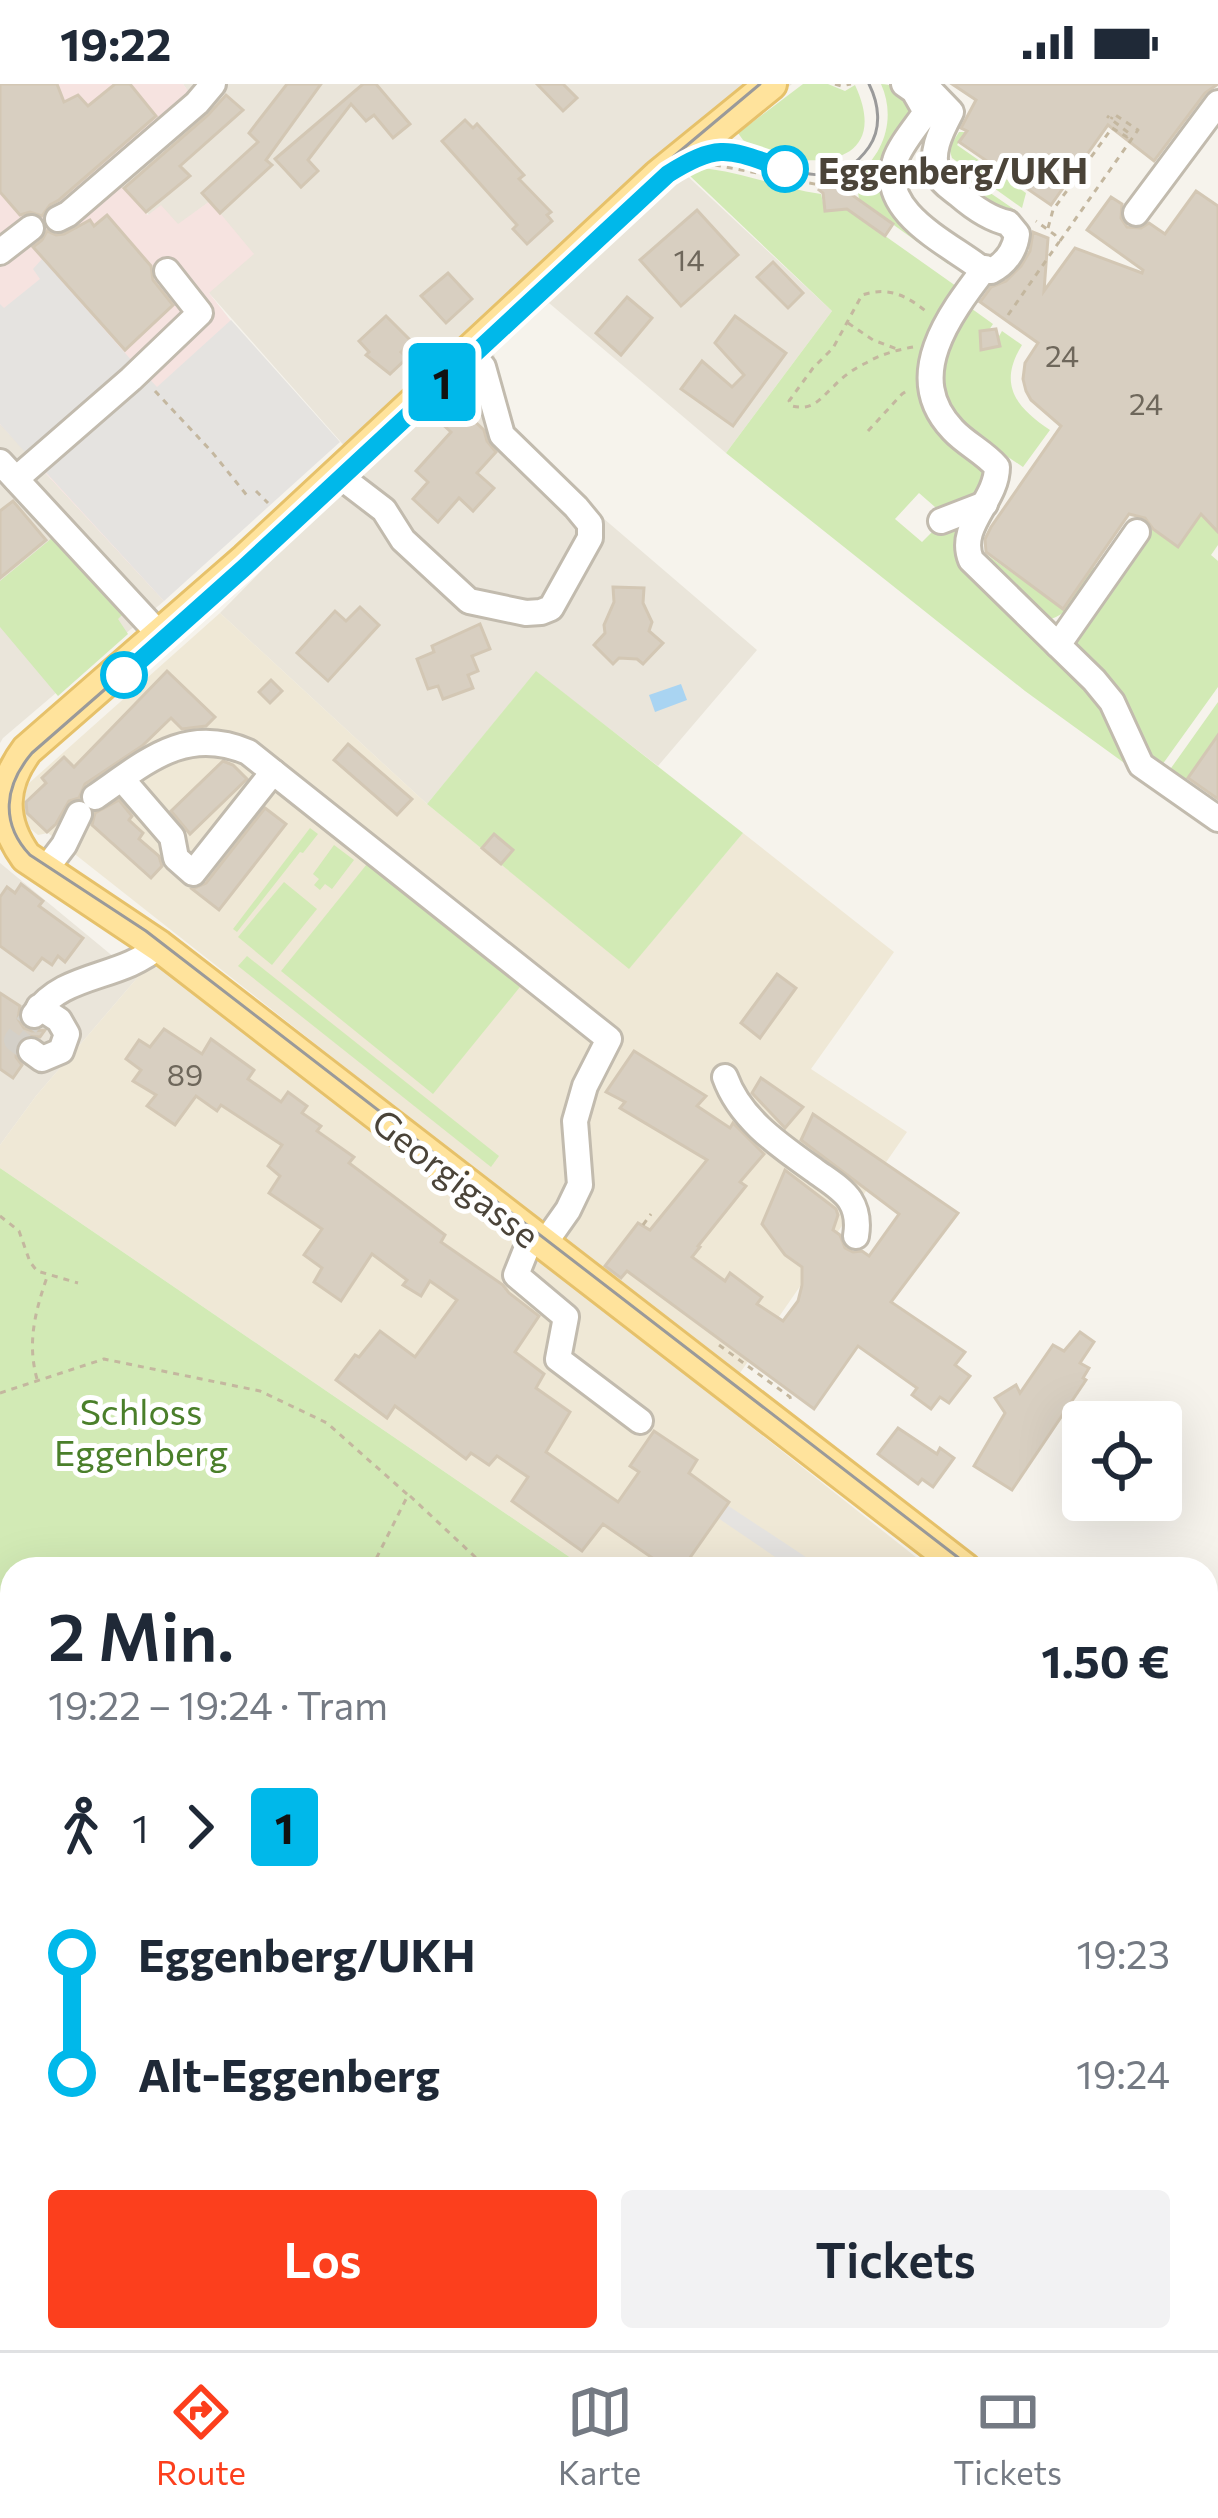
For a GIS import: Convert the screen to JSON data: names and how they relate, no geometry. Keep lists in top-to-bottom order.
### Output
{
  "streets": {
    "main road": ["Georgigasse"]
  },
  "parks": ["Schloss Eggenberg"],
  "places": ["Eggenberg/UKH"],
  "lines": ["tram line 1"],
  "house_numbers": [
    "14",
    "24",
    "24",
    "89"
  ],
  "page": {
    "status": "19:22",
    "on_map": "1",
    "heading": ["2 Min.", "19:22 – 19:24 · Tram", "1.50 €"],
    "legs": ["1", "1"],
    "list": [
      {
        "name": "Eggenberg/UKH",
        "value": "19:23"
      },
      {
        "name": "Alt-Eggenberg",
        "value": "19:24"
      }
    ],
    "buttons": ["Los", "Tickets"],
    "tabs": ["Route", "Karte", "Tickets"]
  }
}
